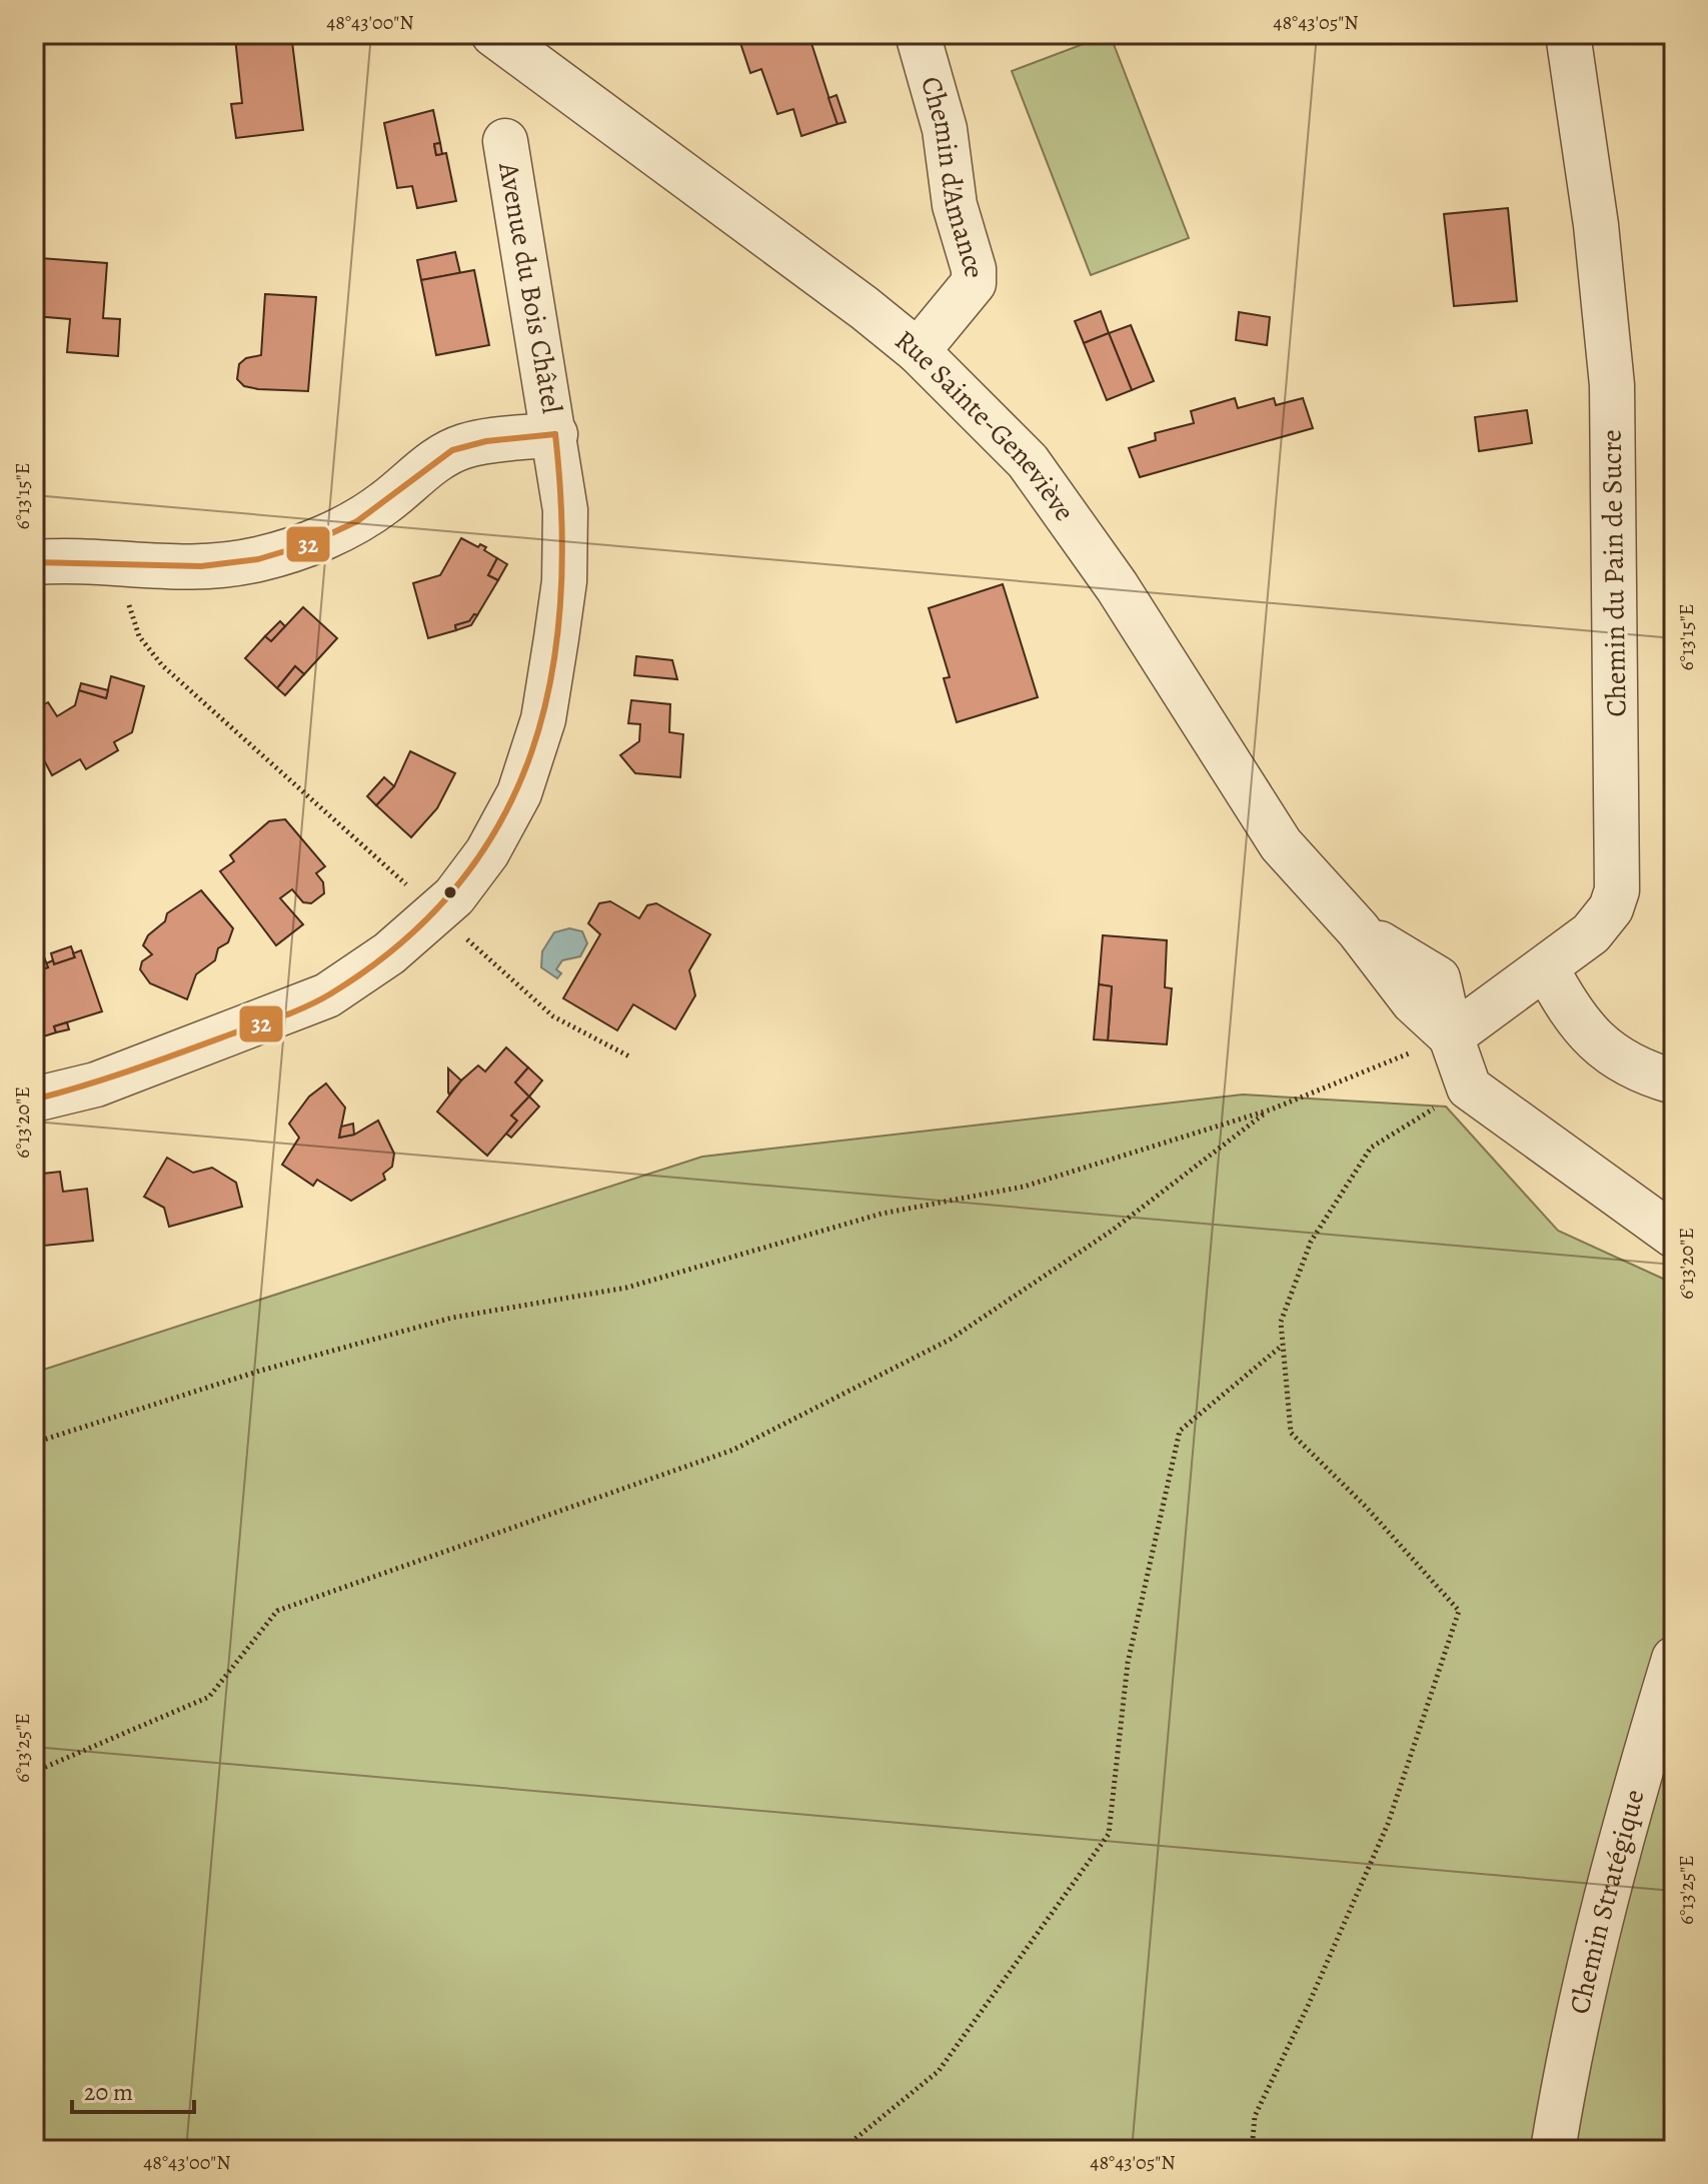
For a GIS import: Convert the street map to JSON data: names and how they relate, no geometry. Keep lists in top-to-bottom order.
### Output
{
  "streets": {
    "street": [
      "Chemin d'Amance",
      "Avenue du Bois Châtel",
      "Rue Sainte-Geneviève",
      "Chemin du Pain de Sucre",
      "Chemin Stratégique"
    ]
  },
  "crossings": [
    ["Chemin d'Amance", "Rue Sainte-Geneviève"],
    ["Rue Sainte-Geneviève", "Chemin du Pain de Sucre"]
  ],
  "lines": ["transit line 32"],
  "scale_bar": "20 m",
  "coordinates": [
    "48°43'00\"N",
    "48°43'05\"N",
    "6°13'15\"E",
    "6°13'20\"E",
    "6°13'25\"E"
  ]
}
